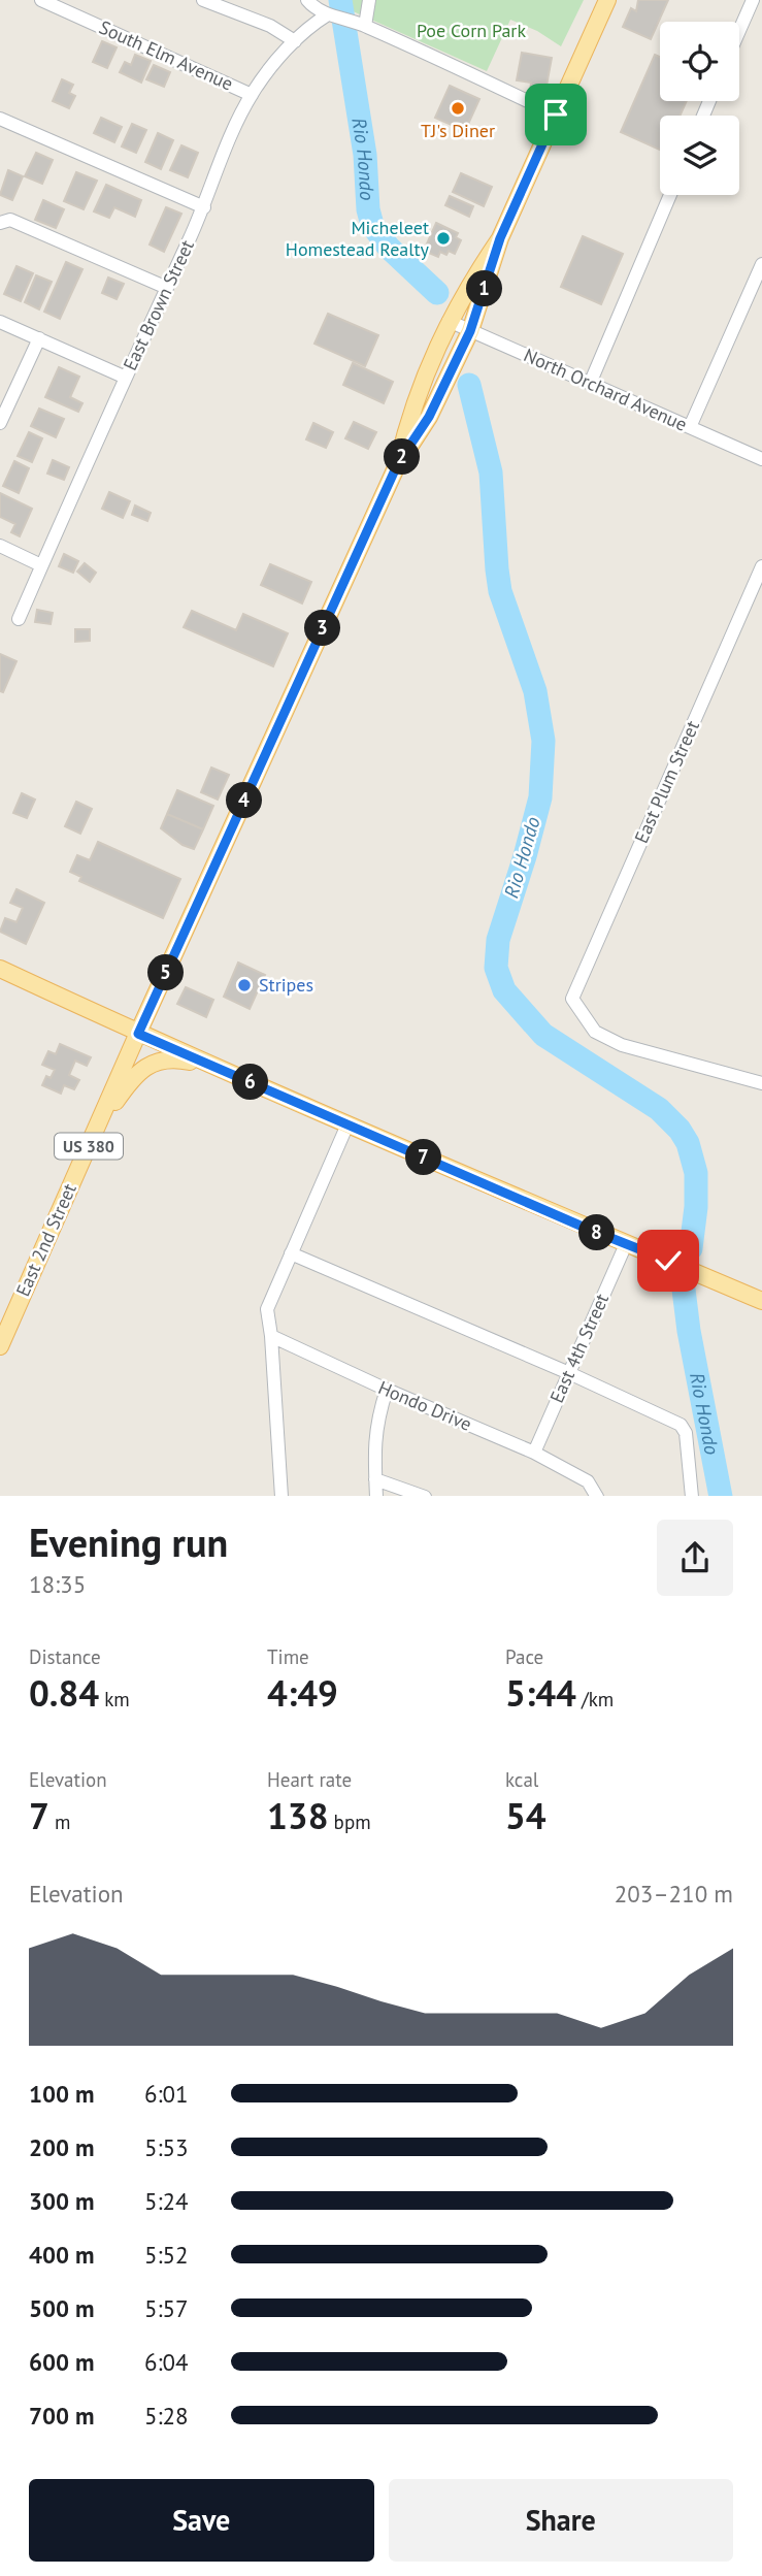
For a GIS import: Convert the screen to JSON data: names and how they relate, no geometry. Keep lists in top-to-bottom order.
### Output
{
  "streets": {
    "main road": ["US 380", "East 2nd Street"],
    "street": [
      "South Elm Avenue",
      "East Brown Street",
      "North Orchard Avenue",
      "East Plum Street",
      "East 4th Street",
      "Hondo Drive"
    ]
  },
  "crossings": [
    ["South Elm Avenue", "East Brown Street"],
    ["North Orchard Avenue", "East 2nd Street"],
    ["East 4th Street", "Hondo Drive"]
  ],
  "water": ["Rio Hondo"],
  "parks": ["Poe Corn Park"],
  "places": ["TJ's Diner", "Micheleet Homestead Realty", "Stripes"],
  "page": {
    "pins": [
      "1",
      "2",
      "3",
      "4",
      "5",
      "6",
      "7",
      "8"
    ],
    "heading": ["Evening run", "18:35"],
    "stats": [
      ["Distance", "0.84 km"],
      ["Time", "4:49"],
      ["Pace", "5:44 /km"],
      ["Elevation", "7 m"],
      ["Heart rate", "138 bpm"],
      ["kcal", "54"]
    ],
    "chart": ["Elevation", "203–210 m"],
    "list": [
      {
        "name": "100 m",
        "note": "6:01"
      },
      {
        "name": "200 m",
        "note": "5:53"
      },
      {
        "name": "300 m",
        "note": "5:24"
      },
      {
        "name": "400 m",
        "note": "5:52"
      },
      {
        "name": "500 m",
        "note": "5:57"
      },
      {
        "name": "600 m",
        "note": "6:04"
      },
      {
        "name": "700 m",
        "note": "5:28"
      }
    ],
    "buttons": ["Save", "Share"]
  }
}
